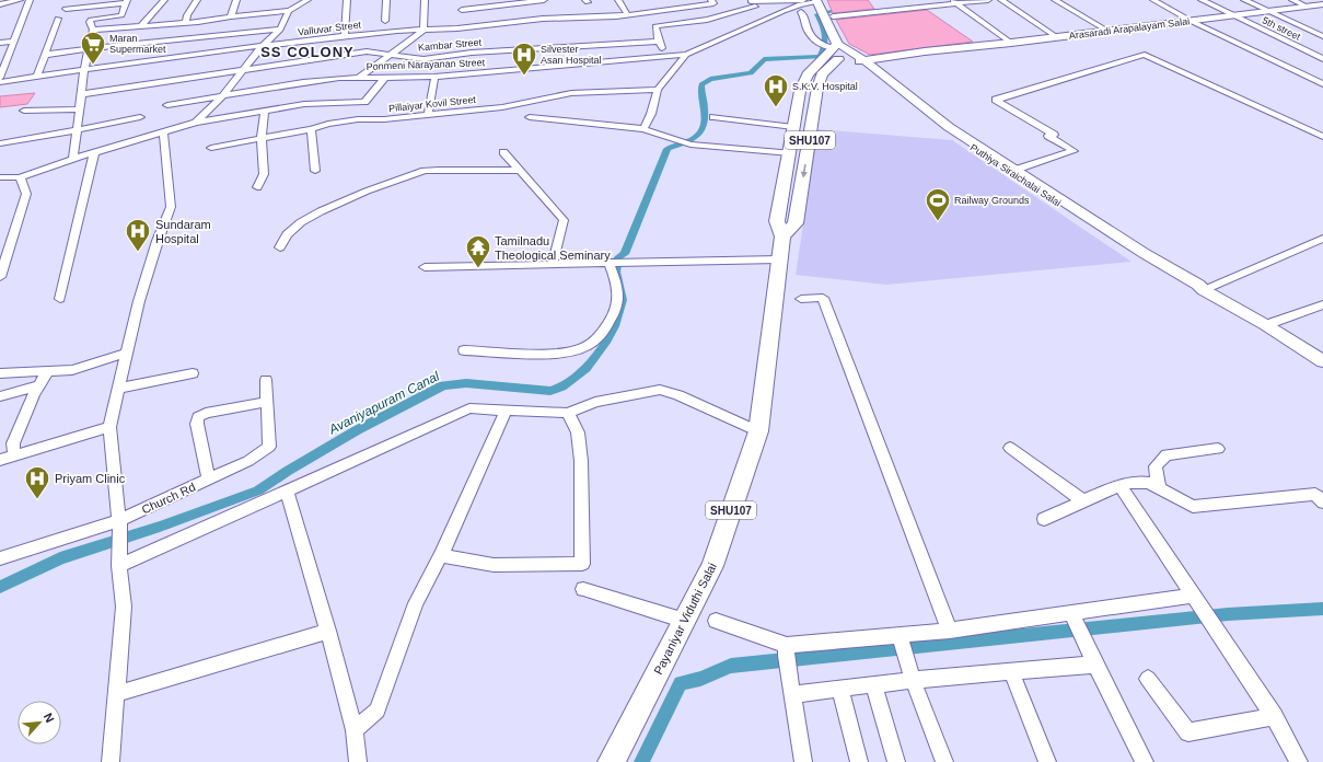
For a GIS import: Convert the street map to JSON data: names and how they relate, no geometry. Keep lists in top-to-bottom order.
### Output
{
  "streets": {
    "main road": [
      "Arasaradi Arapalayam Salai",
      "SHU107",
      "Puthiya Siraichalai Salai",
      "Payaniyar Viduthi Salai"
    ],
    "street": [
      "Valluvar Street",
      "5th street",
      "Kambar Street",
      "Ponmeni Narayanan Street",
      "Pillaiyar Kovil Street",
      "Church Rd"
    ]
  },
  "crossings": [
    ["Arasaradi Arapalayam Salai", "5th street"],
    ["Arasaradi Arapalayam Salai", "SHU107"],
    ["Arasaradi Arapalayam Salai", "Puthiya Siraichalai Salai"],
    ["Arasaradi Arapalayam Salai", "Payaniyar Viduthi Salai"],
    ["SHU107", "Puthiya Siraichalai Salai"],
    ["SHU107", "Payaniyar Viduthi Salai"],
    ["Puthiya Siraichalai Salai", "Payaniyar Viduthi Salai"]
  ],
  "districts": ["SS COLONY"],
  "water": ["Avaniyapuram Canal"],
  "places": {
    "supermarket": ["Maran Supermarket"],
    "hospital": [
      "Silvester Asan Hospital",
      "S.K.V. Hospital",
      "Sundaram Hospital",
      "Priyam Clinic"
    ],
    "sports": ["Railway Grounds"],
    "temple": ["Tamilnadu Theological Seminary"]
  },
  "north": "top right"
}
